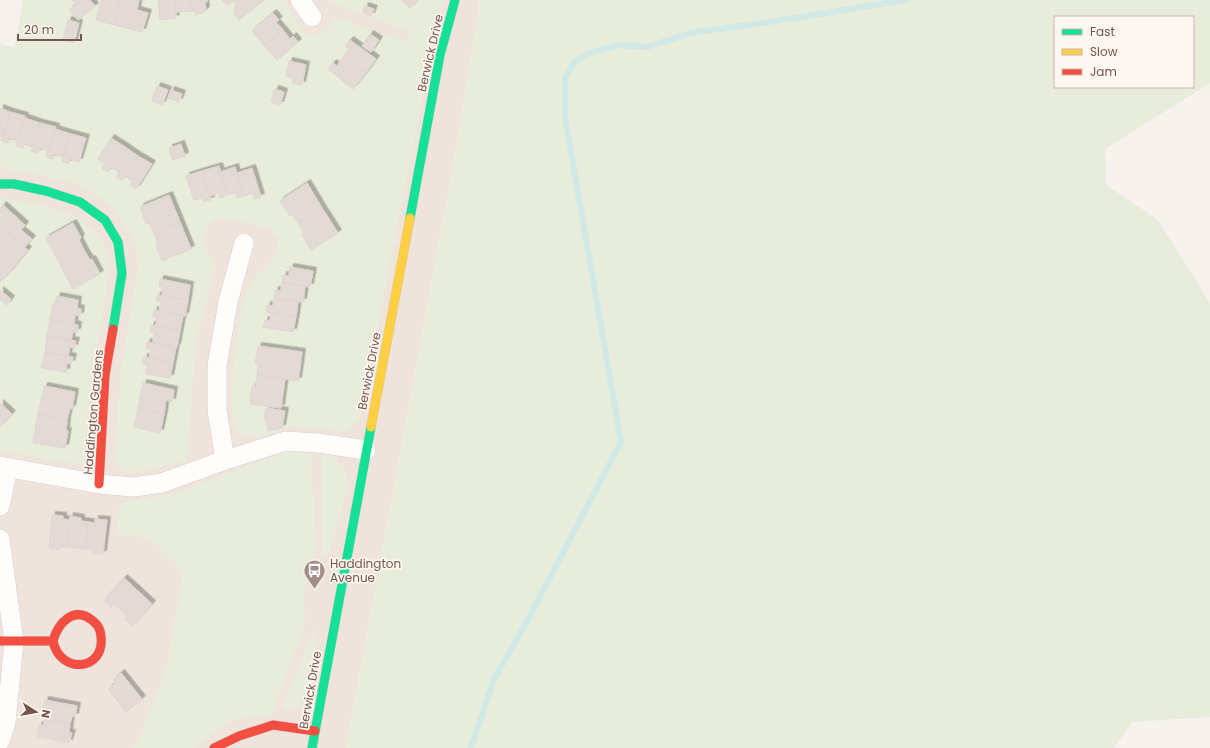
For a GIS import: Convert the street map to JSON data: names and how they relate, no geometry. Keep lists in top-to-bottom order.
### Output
{
  "streets": {
    "street": ["Berwick Drive", "Haddington Gardens"]
  },
  "places": {
    "bus stop": ["Haddington Avenue"]
  },
  "legend": ["Fast", "Slow", "Jam"],
  "scale_bar": "20 m",
  "north": "right"
}
